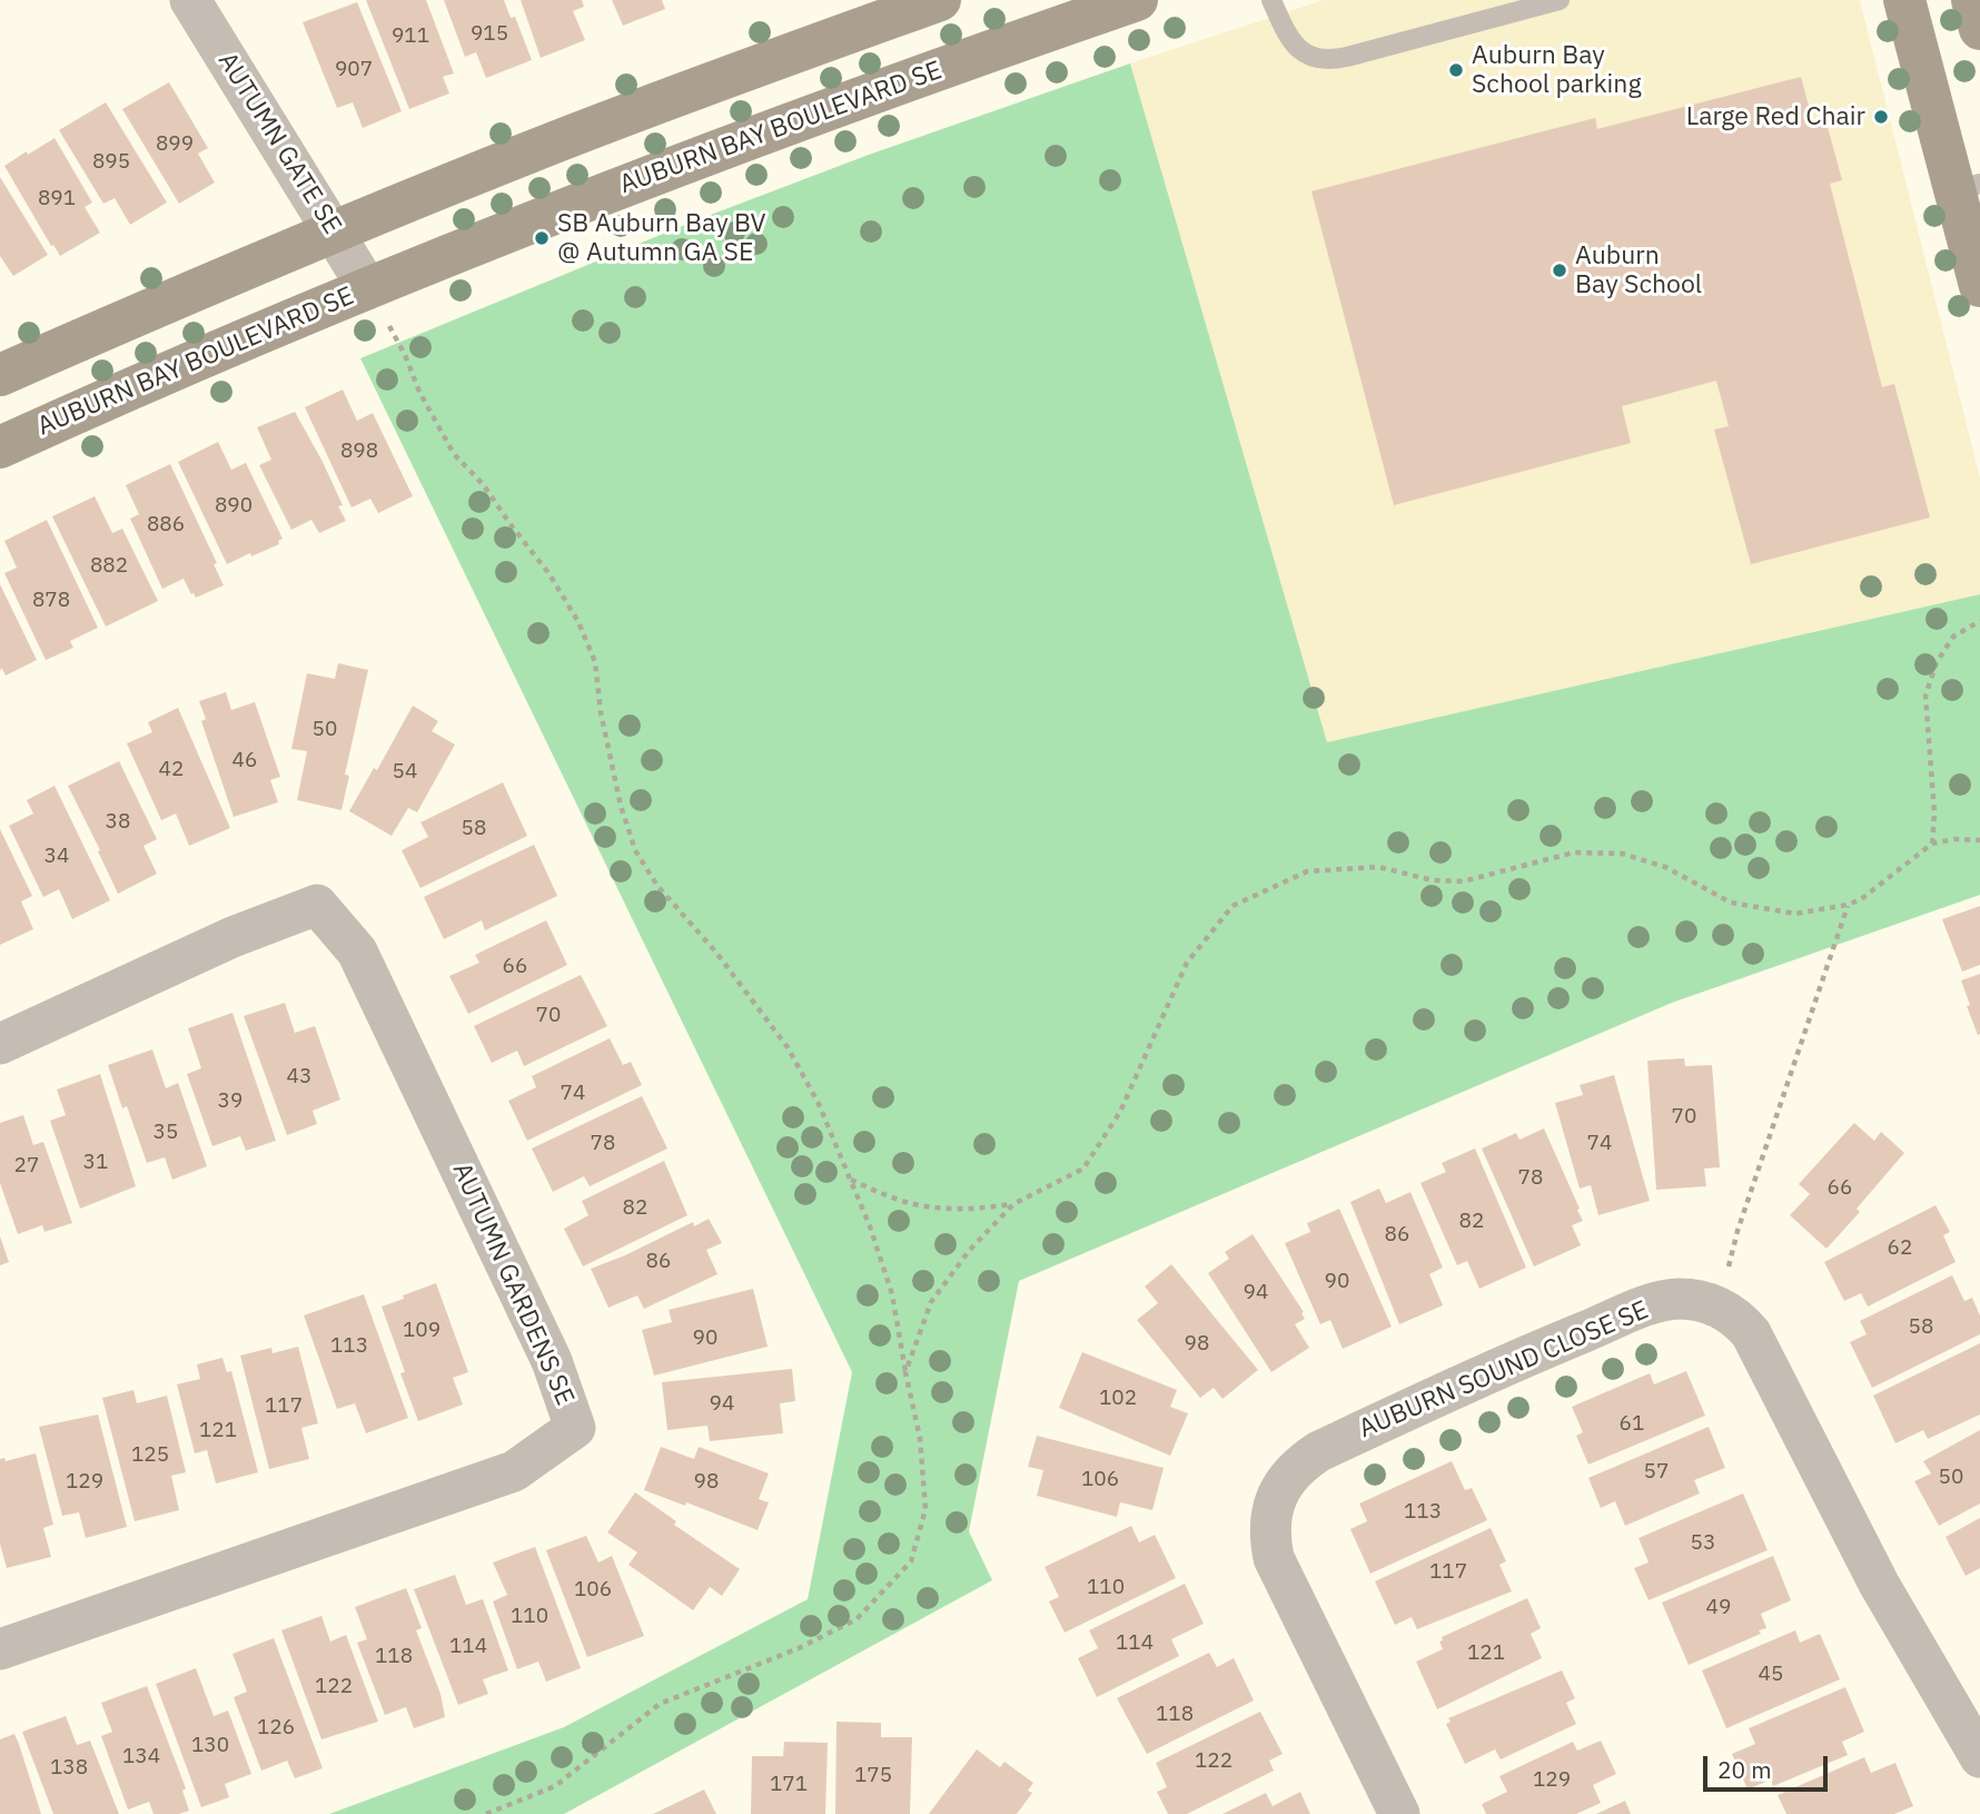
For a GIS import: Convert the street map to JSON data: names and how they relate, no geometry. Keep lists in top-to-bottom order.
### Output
{
  "streets": {
    "street": [
      "AUBURN BAY BOULEVARD SE",
      "AUTUMN GATE SE",
      "AUTUMN GARDENS SE",
      "AUBURN SOUND CLOSE SE"
    ]
  },
  "crossings": [
    ["AUBURN BAY BOULEVARD SE", "AUTUMN GATE SE"]
  ],
  "places": [
    "Auburn Bay School parking",
    "Large Red Chair",
    "SB Auburn Bay BV @ Autumn GA SE",
    "Auburn Bay School"
  ],
  "house_numbers": [
    "915",
    "911",
    "907",
    "899",
    "895",
    "891",
    "898",
    "890",
    "886",
    "882",
    "878",
    "50",
    "46",
    "42",
    "54",
    "38",
    "58",
    "34",
    "66",
    "70",
    "43",
    "74",
    "39",
    "70",
    "35",
    "78",
    "74",
    "31",
    "27",
    "78",
    "66",
    "82",
    "82",
    "86",
    "62",
    "86",
    "90",
    "94",
    "58",
    "109",
    "90",
    "98",
    "113",
    "102",
    "94",
    "117",
    "61",
    "121",
    "125",
    "57",
    "50",
    "106",
    "129",
    "98",
    "113",
    "53",
    "117",
    "110",
    "106",
    "49",
    "110",
    "114",
    "114",
    "121",
    "118",
    "45",
    "122",
    "118",
    "126",
    "130",
    "134",
    "122",
    "138",
    "175",
    "129",
    "171"
  ],
  "scale_bar": "20 m"
}
